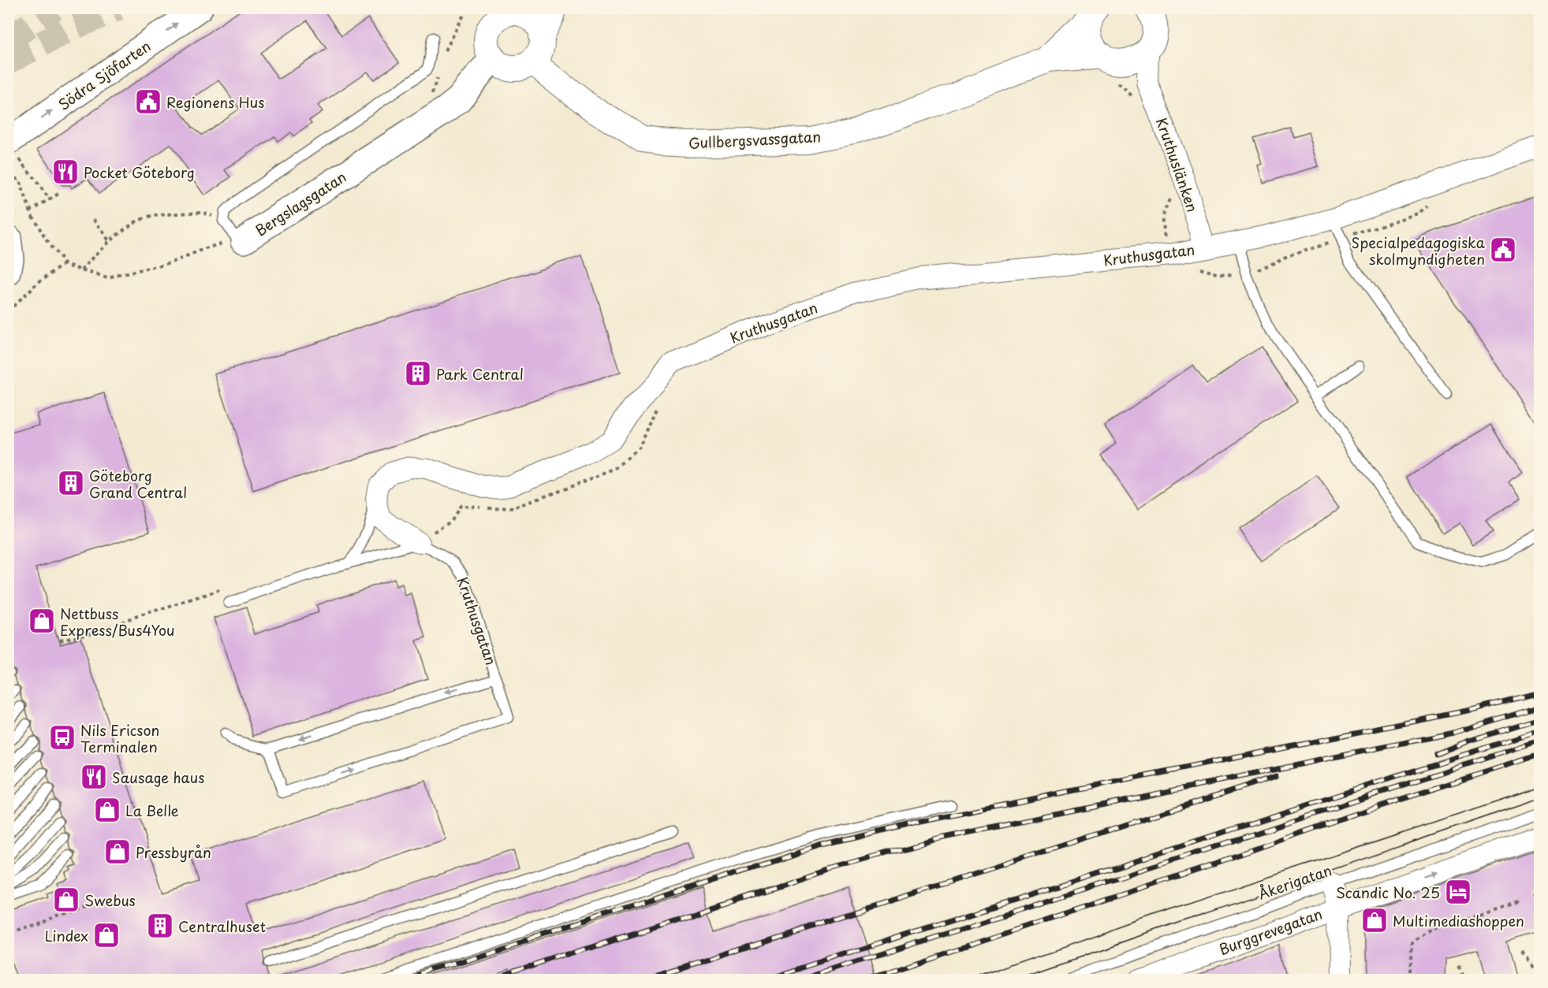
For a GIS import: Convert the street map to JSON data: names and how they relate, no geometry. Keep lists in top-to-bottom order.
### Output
{
  "streets": {
    "main road": ["Södra Sjöfarten", "Bergslagsgatan"],
    "street": [
      "Gullbergsvassgatan",
      "Kruthuslänken",
      "Kruthusgatan",
      "Burggrevegatan"
    ],
    "lane": ["Åkerigatan"]
  },
  "crossings": [
    ["Gullbergsvassgatan", "Kruthuslänken"],
    ["Gullbergsvassgatan", "Bergslagsgatan"],
    ["Kruthuslänken", "Kruthusgatan"]
  ],
  "one_way": ["Södra Sjöfarten", "Burggrevegatan"],
  "places": {
    "public building": ["Regionens Hus", "Specialpedagogiska skolmyndigheten"],
    "restaurant": ["Pocket Göteborg", "Sausage haus"],
    "building": ["Park Central", "Göteborg Grand Central", "Centralhuset"],
    "shop": [
      "Nettbuss Express/Bus4You",
      "La Belle",
      "Pressbyrån",
      "Swebus",
      "Multimediashoppen",
      "Lindex"
    ],
    "bus stop": ["Nils Ericson Terminalen"],
    "hotel": ["Scandic No. 25"]
  }
}
